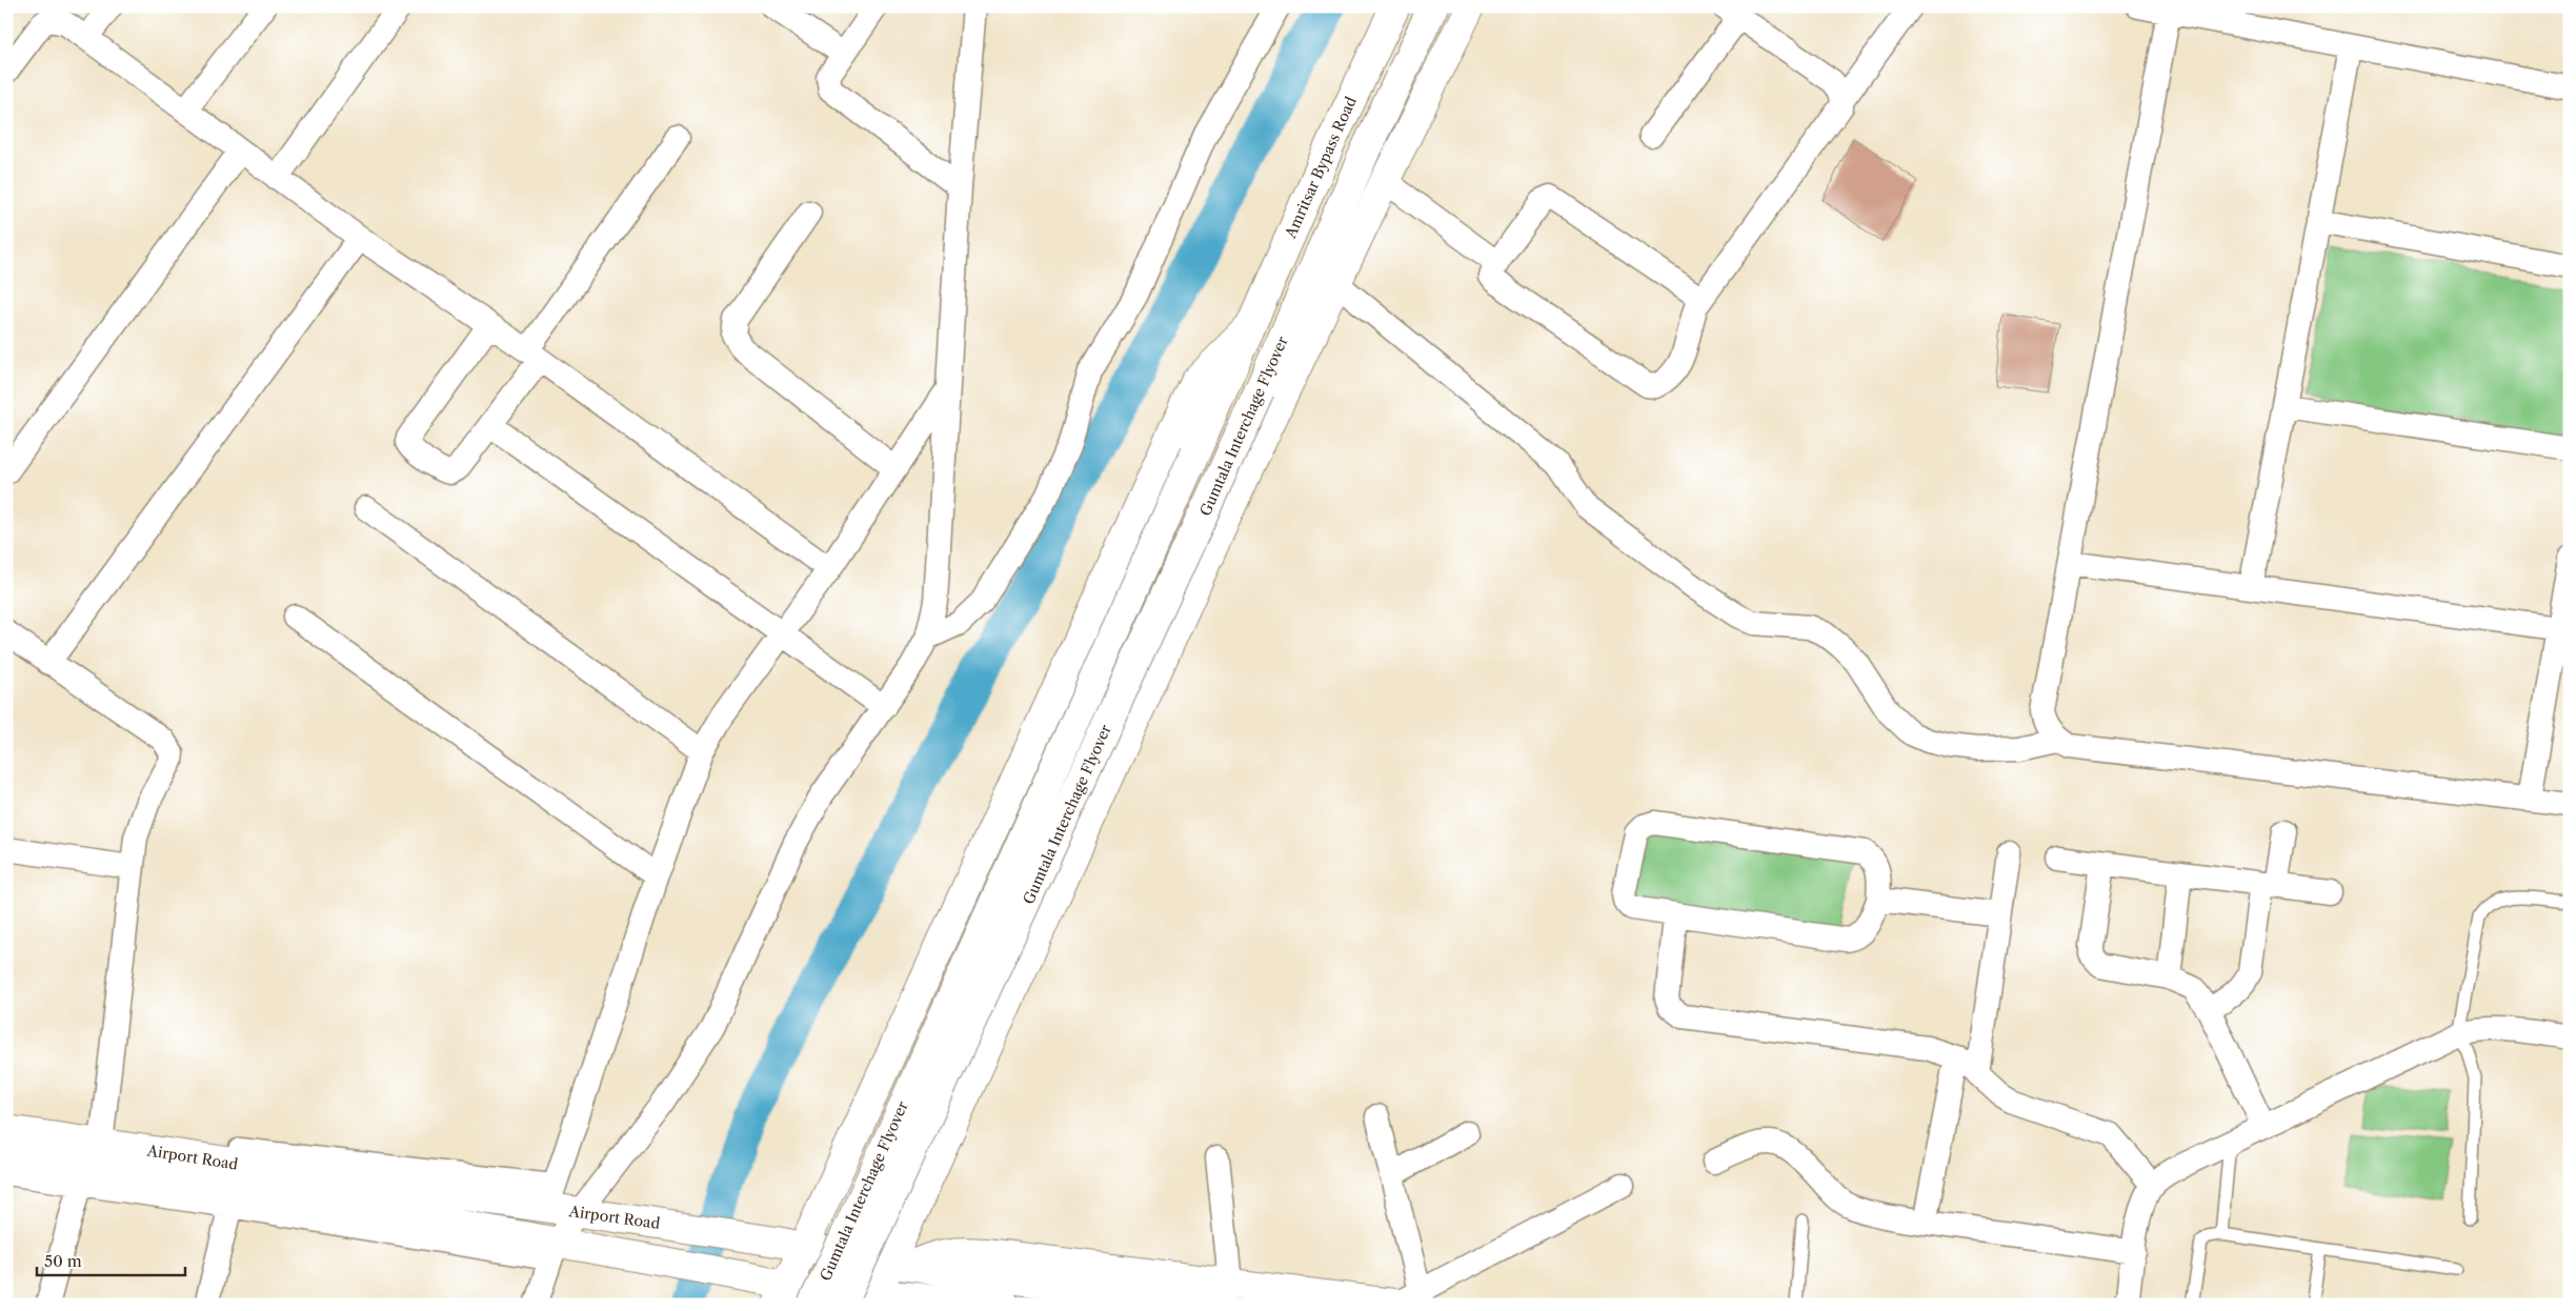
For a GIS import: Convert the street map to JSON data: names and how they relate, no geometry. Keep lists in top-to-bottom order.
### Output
{
  "streets": {
    "main road": ["Amritsar Bypass Road", "Gumtala Interchage Flyover", "Airport Road"]
  },
  "crossings": [
    ["Amritsar Bypass Road", "Gumtala Interchage Flyover"]
  ],
  "scale_bar": "50 m"
}
